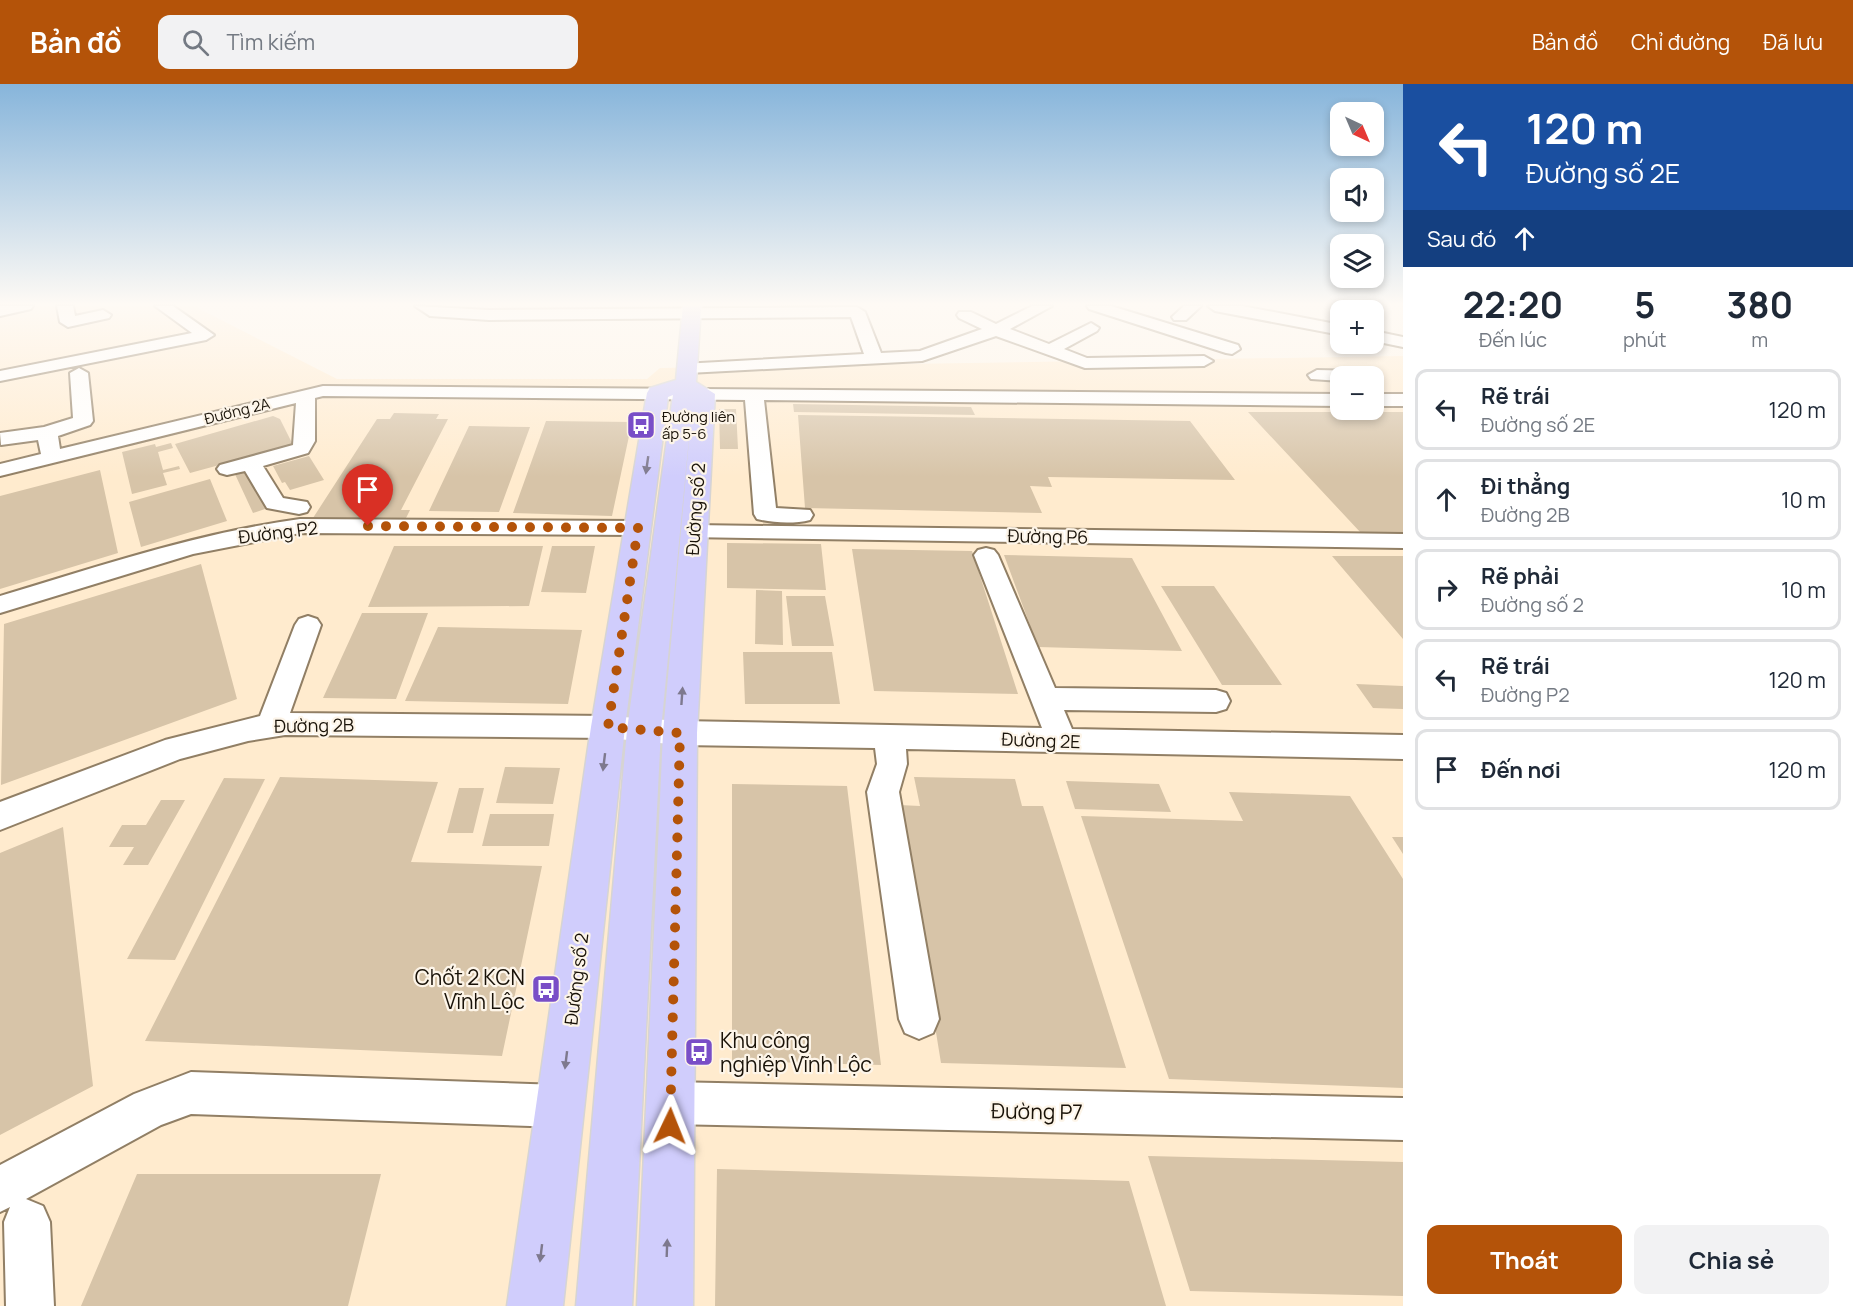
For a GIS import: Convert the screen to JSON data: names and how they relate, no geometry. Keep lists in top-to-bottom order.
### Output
{
  "streets": {
    "main road": ["Đường số 2"],
    "street": [
      "Đường 2A",
      "Đường P2",
      "Đường P6",
      "Đường 2B",
      "Đường 2E",
      "Đường P7"
    ]
  },
  "crossings": [
    ["Đường 2A", "Đường số 2"],
    ["Đường số 2", "Đường P2"],
    ["Đường số 2", "Đường P6"],
    ["Đường số 2", "Đường 2B"],
    ["Đường số 2", "Đường 2E"],
    ["Đường số 2", "Đường P7"],
    ["Đường 2B", "Đường 2E"]
  ],
  "places": {
    "bus stop": ["Đường liên ấp 5-6", "Chốt 2 KCN Vĩnh Lộc", "Khu công nghiệp Vĩnh Lộc"]
  },
  "north": "bottom right",
  "page": {
    "header": "Bản đồ",
    "search": "Tìm kiếm",
    "nav": ["Bản đồ", "Chỉ đường", "Đã lưu"],
    "turn": ["120 m", "Đường số 2E"],
    "map_buttons": ["+", "−"],
    "then": "Sau đó",
    "eta": [
      "22:20",
      "Đến lúc",
      "5",
      "phút",
      "380",
      "m"
    ],
    "list": [
      {
        "name": "Rẽ trái",
        "note": "Đường số 2E",
        "value": "120 m"
      },
      {
        "name": "Đi thẳng",
        "note": "Đường 2B",
        "value": "10 m"
      },
      {
        "name": "Rẽ phải",
        "note": "Đường số 2",
        "value": "10 m"
      },
      {
        "name": "Rẽ trái",
        "note": "Đường P2",
        "value": "120 m"
      },
      {
        "name": "Đến nơi",
        "value": "120 m"
      }
    ],
    "buttons": ["Thoát", "Chia sẻ"]
  }
}
